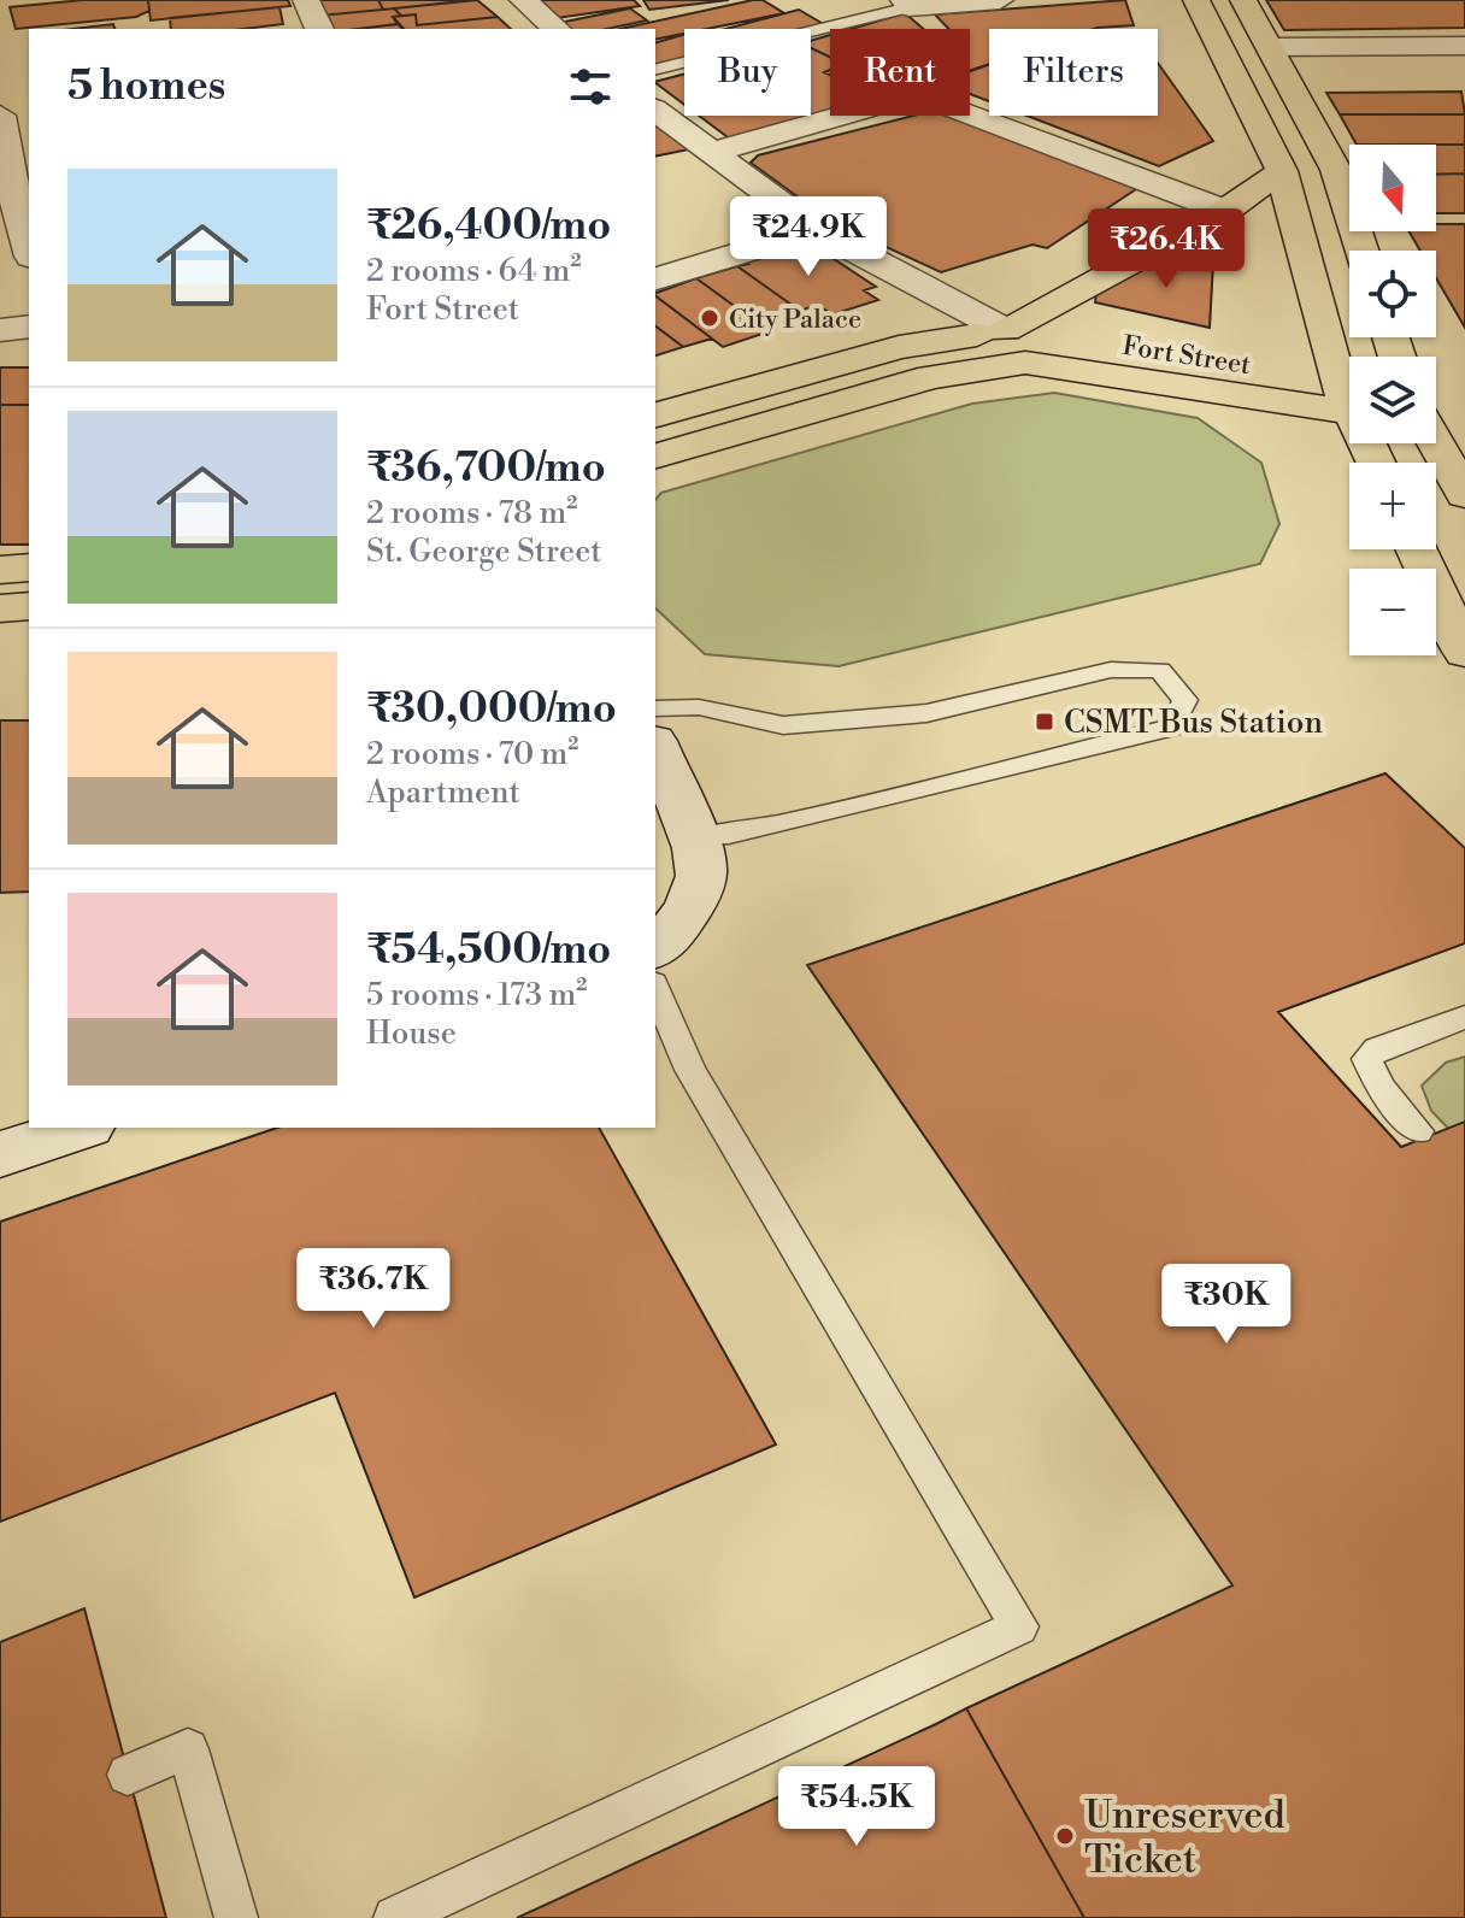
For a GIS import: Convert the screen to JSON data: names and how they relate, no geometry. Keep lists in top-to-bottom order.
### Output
{
  "streets": {
    "main road": ["Fort Street"]
  },
  "places": {
    "other": ["City Palace", "Unreserved Ticket"],
    "transit": ["CSMT Bus Station"]
  },
  "north": "bottom",
  "page": {
    "chip": ["Buy", "Rent", "Filters"],
    "heading": "5 homes",
    "map_buttons": ["+", "−"],
    "list": [
      {
        "name": "₹26,400/mo",
        "note": "2 rooms · 64 m² · Fort Street"
      },
      {
        "name": "₹36,700/mo",
        "note": "2 rooms · 78 m² · St. George Street"
      },
      {
        "name": "₹30,000/mo",
        "note": "2 rooms · 70 m² · Apartment"
      },
      {
        "name": "₹54,500/mo",
        "note": "5 rooms · 173 m² · House"
      }
    ],
    "price": [
      "₹24.9K",
      "₹26.4K",
      "₹36.7K",
      "₹30K",
      "₹54.5K"
    ]
  }
}
